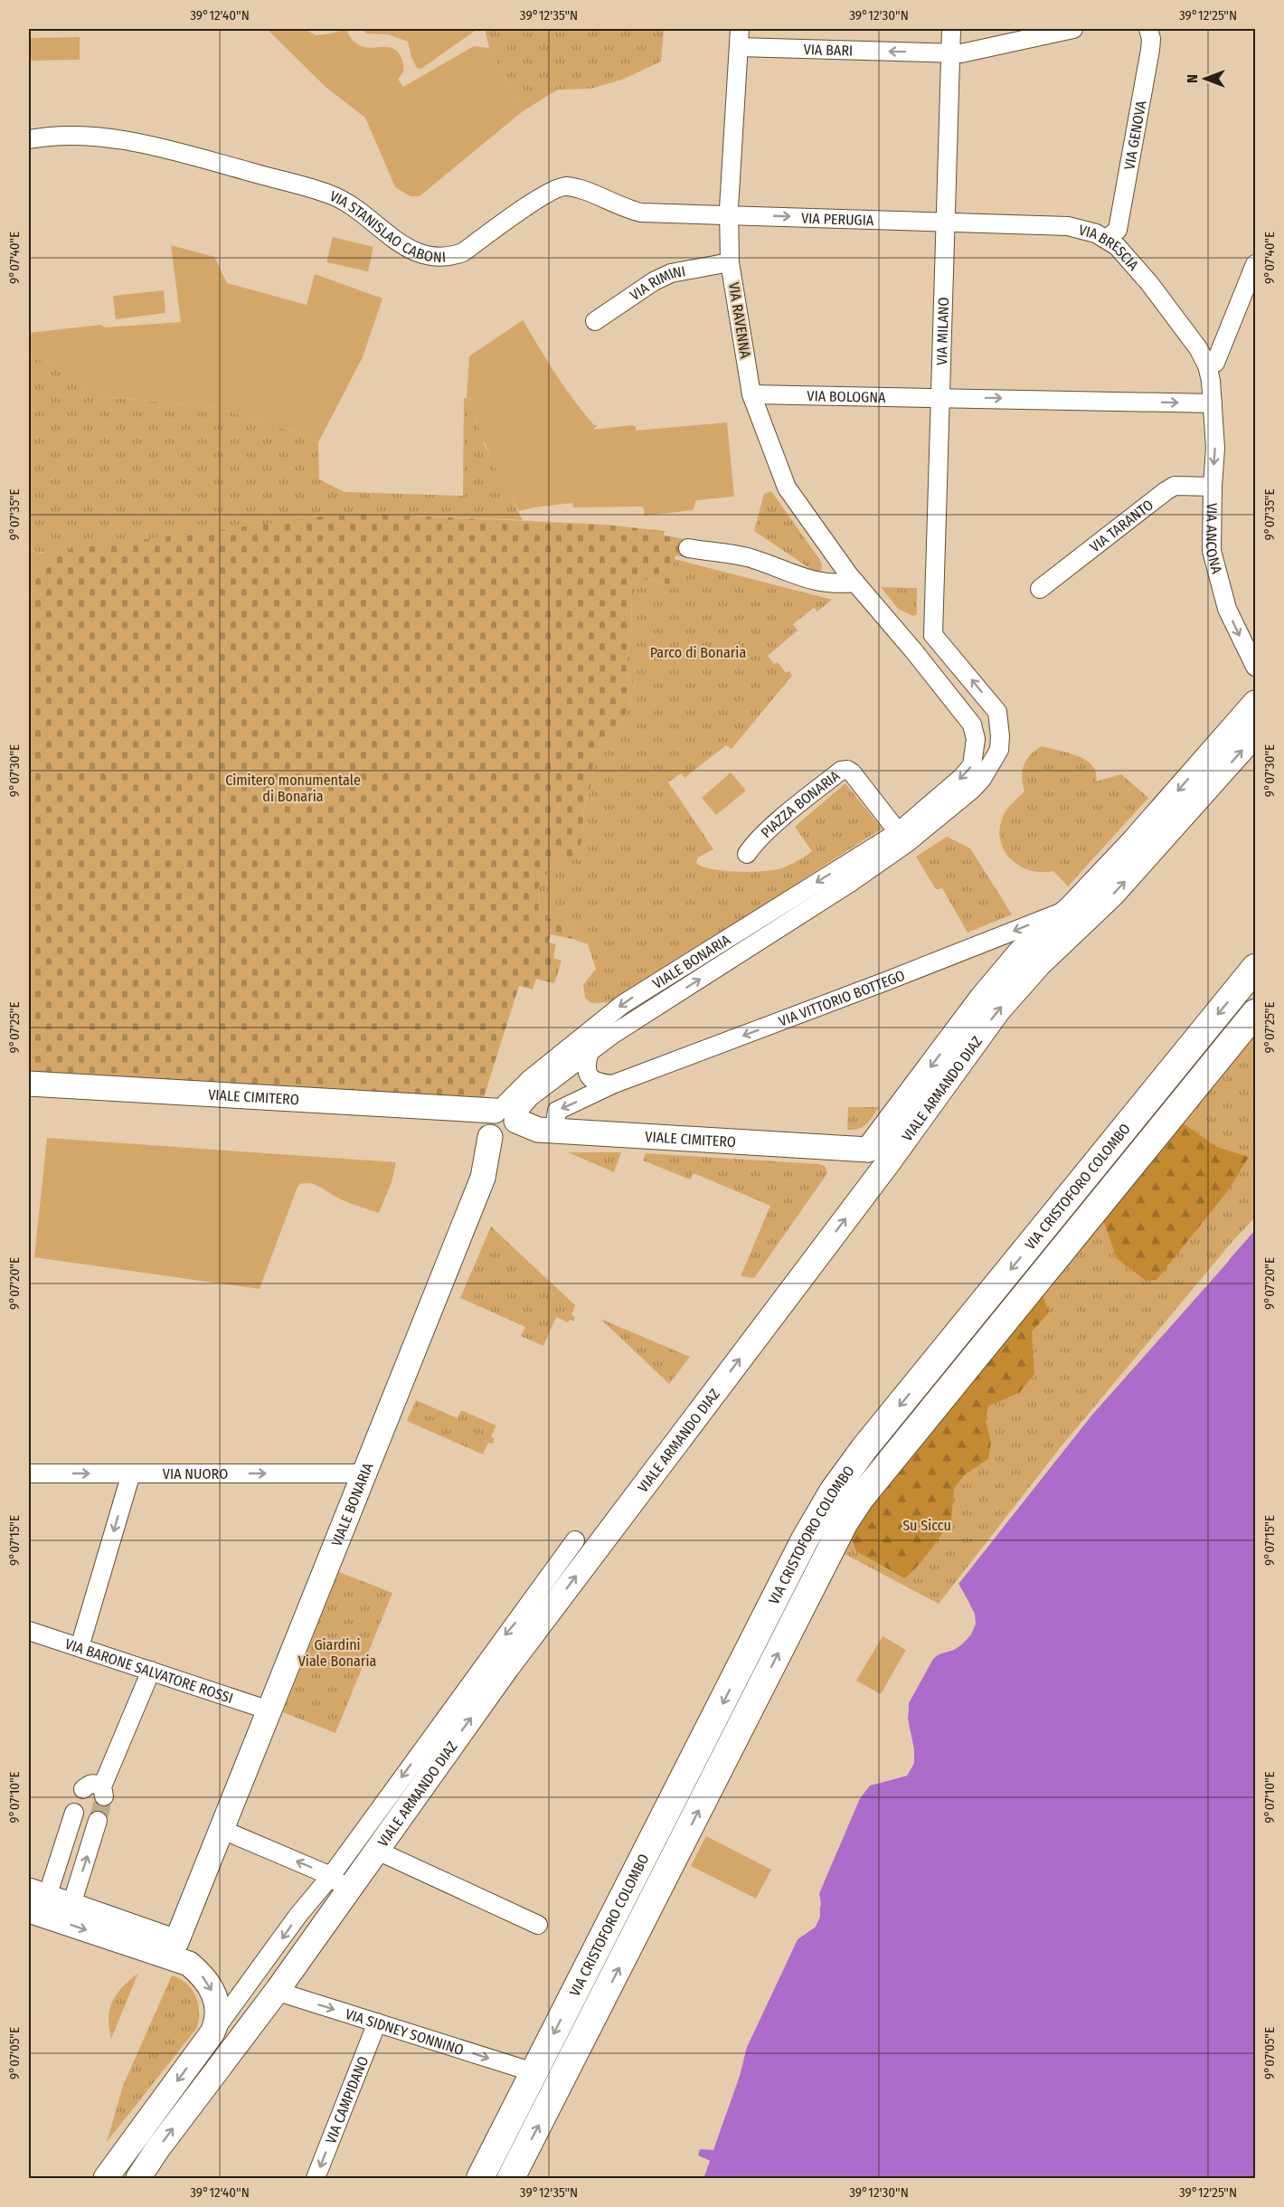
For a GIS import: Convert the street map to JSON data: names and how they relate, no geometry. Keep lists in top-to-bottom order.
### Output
{
  "streets": {
    "main road": [
      "VIALE BONARIA",
      "VIALE ARMANDO DIAZ",
      "VIALE CIMITERO",
      "VIA CRISTOFORO COLOMBO"
    ],
    "street": [
      "VIA BARI",
      "VIA GENOVA",
      "VIA PERUGIA",
      "VIA STANISLAO CABONI",
      "VIA BRESCIA",
      "VIA RIMINI",
      "VIA RAVENNA",
      "VIA MILANO",
      "VIA BOLOGNA",
      "VIA TARANTO",
      "VIA ANCONA",
      "PIAZZA BONARIA",
      "VIA VITTORIO BOTTEGO",
      "VIA NUORO",
      "VIA BARONE SALVATORE ROSSI",
      "VIA SIDNEY SONNINO",
      "VIA CAMPIDANO"
    ]
  },
  "crossings": [
    ["VIA BARI", "VIA RAVENNA"],
    ["VIA BARI", "VIA MILANO"],
    ["VIA GENOVA", "VIA BRESCIA"],
    ["VIA PERUGIA", "VIA STANISLAO CABONI"],
    ["VIA PERUGIA", "VIA BRESCIA"],
    ["VIA PERUGIA", "VIA RAVENNA"],
    ["VIA PERUGIA", "VIA MILANO"],
    ["VIA STANISLAO CABONI", "VIA RAVENNA"],
    ["VIA BRESCIA", "VIA MILANO"],
    ["VIA BRESCIA", "VIA ANCONA"],
    ["VIA RIMINI", "VIA RAVENNA"],
    ["VIA RAVENNA", "VIA BOLOGNA"],
    ["VIA MILANO", "VIA BOLOGNA"],
    ["VIA TARANTO", "VIA ANCONA"],
    ["PIAZZA BONARIA", "VIALE BONARIA"],
    ["VIALE BONARIA", "VIALE CIMITERO"],
    ["VIALE BONARIA", "VIA NUORO"],
    ["VIALE BONARIA", "VIA BARONE SALVATORE ROSSI"],
    ["VIA VITTORIO BOTTEGO", "VIALE ARMANDO DIAZ"],
    ["VIA VITTORIO BOTTEGO", "VIALE CIMITERO"],
    ["VIALE ARMANDO DIAZ", "VIALE CIMITERO"],
    ["VIALE ARMANDO DIAZ", "VIA SIDNEY SONNINO"],
    ["VIA CRISTOFORO COLOMBO", "VIA SIDNEY SONNINO"],
    ["VIA SIDNEY SONNINO", "VIA CAMPIDANO"]
  ],
  "one_way": [
    "VIA BARI",
    "VIA PERUGIA",
    "VIA ANCONA",
    "VIA VITTORIO BOTTEGO",
    "VIA NUORO",
    "VIA CAMPIDANO"
  ],
  "parks": [
    "Parco di Bonaria",
    "Cimitero monumentale di Bonaria",
    "Su Siccu",
    "Giardini Viale Bonaria"
  ],
  "north": "left",
  "coordinates": [
    "39°12'40\"N",
    "39°12'35\"N",
    "39°12'30\"N",
    "39°12'25\"N",
    "9°07'40\"E",
    "9°07'35\"E",
    "9°07'30\"E",
    "9°07'25\"E",
    "9°07'20\"E",
    "9°07'15\"E",
    "9°07'10\"E",
    "9°07'05\"E"
  ]
}
